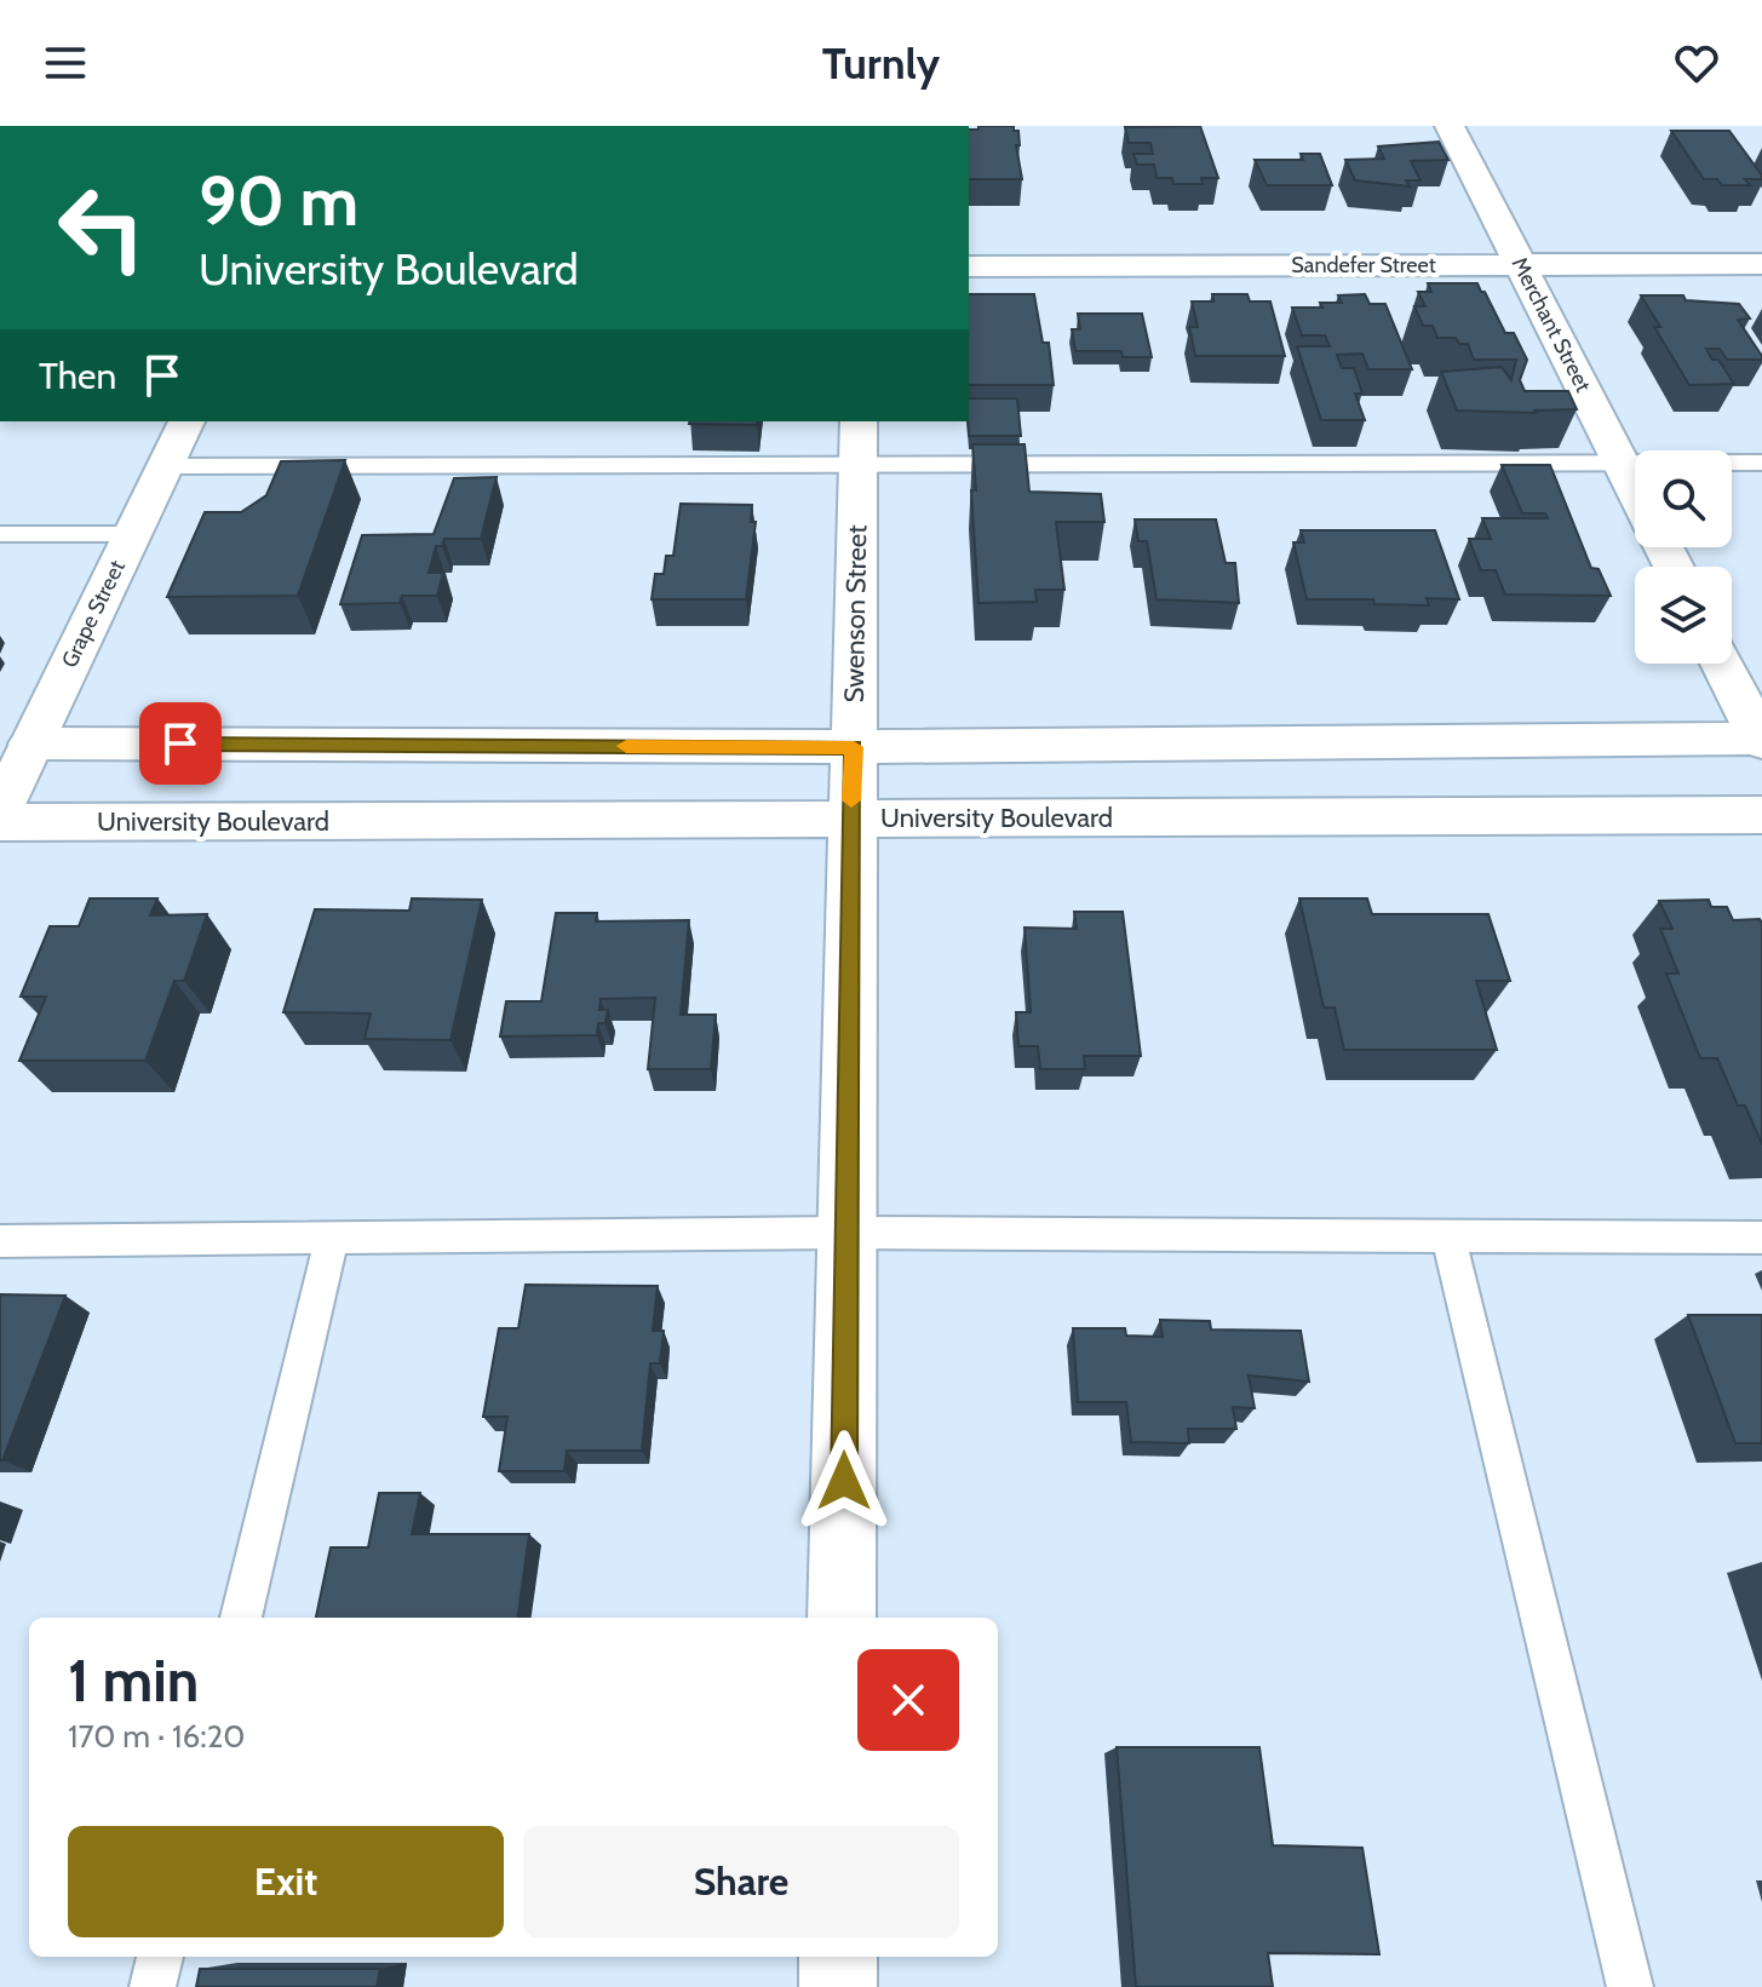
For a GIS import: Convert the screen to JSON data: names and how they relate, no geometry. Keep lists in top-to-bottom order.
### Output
{
  "streets": {
    "street": [
      "Sandefer Street",
      "Merchant Street",
      "Grape Street",
      "Swenson Street",
      "University Boulevard"
    ]
  },
  "crossings": [
    ["Sandefer Street", "Merchant Street"],
    ["Swenson Street", "University Boulevard"]
  ],
  "page": {
    "header": "Turnly",
    "turn": ["90 m", "University Boulevard"],
    "then": "Then",
    "heading": ["1 min", "170 m · 16:20"],
    "buttons": ["Exit", "Share"]
  }
}
